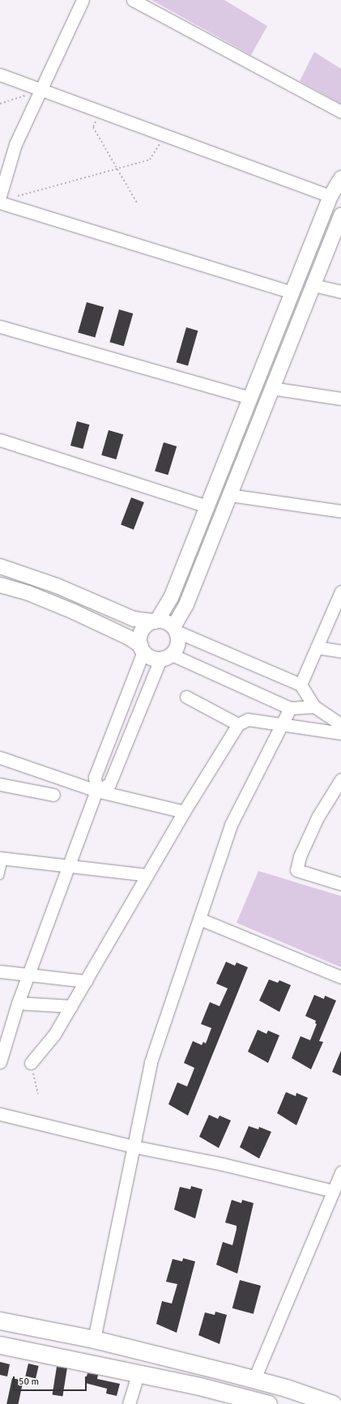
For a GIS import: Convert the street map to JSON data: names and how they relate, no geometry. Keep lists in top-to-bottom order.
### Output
{
  "scale_bar": "50 m"
}
